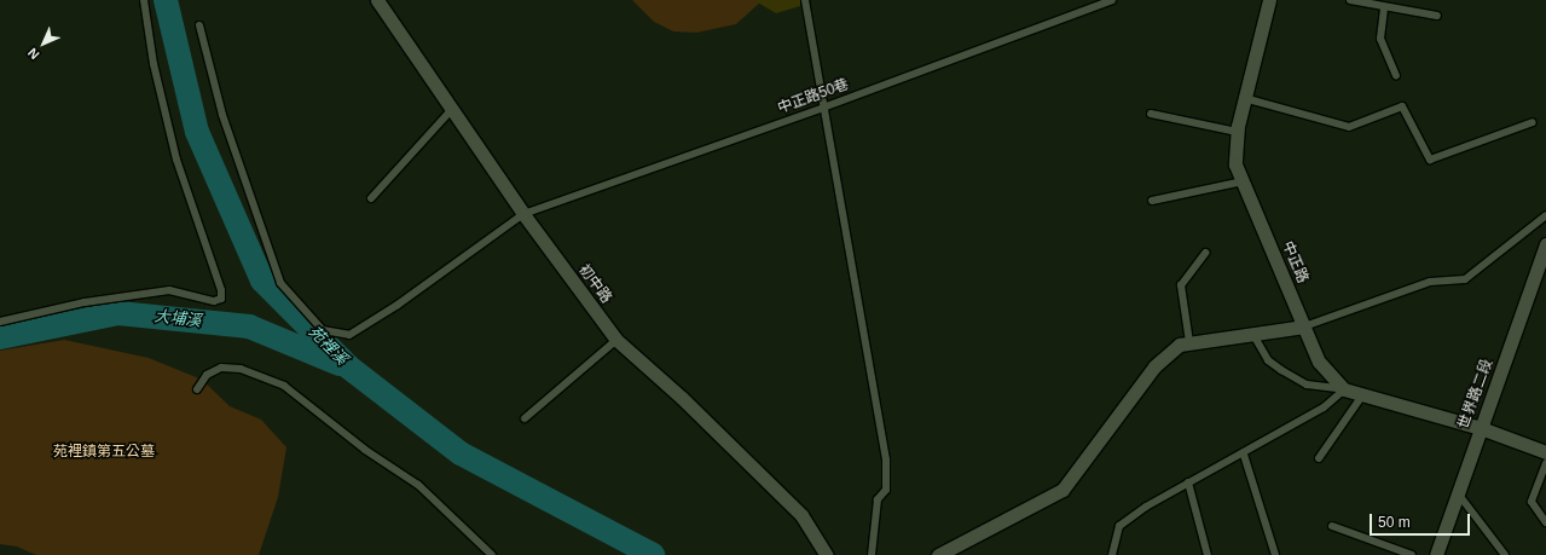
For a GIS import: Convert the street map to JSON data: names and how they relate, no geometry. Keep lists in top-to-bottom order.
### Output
{
  "streets": {
    "street": ["中正路", "初中路", "世界路二段"],
    "lane": ["中正路50巷"]
  },
  "crossings": [
    ["中正路50巷", "初中路"],
    ["中正路", "世界路二段"]
  ],
  "water": ["大埔溪", "苑裡溪"],
  "parks": ["苑裡鎮第五公墓"],
  "scale_bar": "50 m",
  "north": "bottom left"
}
